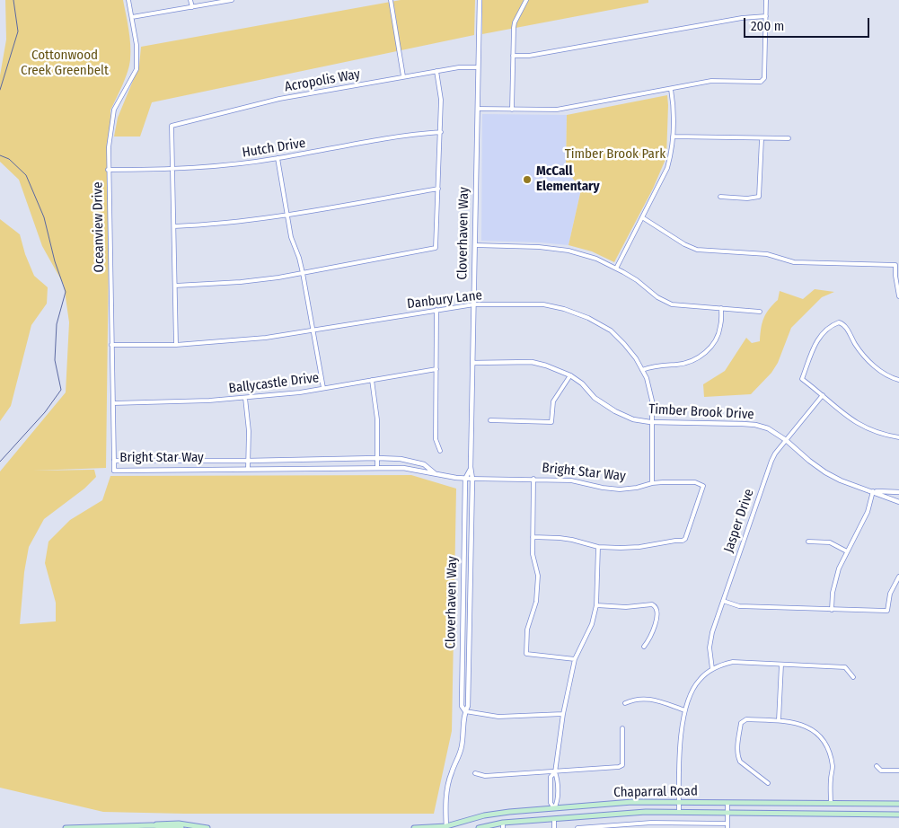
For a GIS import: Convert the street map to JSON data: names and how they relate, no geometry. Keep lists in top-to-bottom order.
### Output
{
  "streets": {
    "main road": ["Chaparral Road"],
    "street": [
      "Acropolis Way",
      "Hutch Drive",
      "Oceanview Drive",
      "Cloverhaven Way",
      "Danbury Lane",
      "Ballycastle Drive",
      "Timber Brook Drive",
      "Bright Star Way",
      "Jasper Drive"
    ]
  },
  "crossings": [
    ["Acropolis Way", "Hutch Drive"],
    ["Acropolis Way", "Cloverhaven Way"],
    ["Hutch Drive", "Oceanview Drive"],
    ["Oceanview Drive", "Danbury Lane"],
    ["Oceanview Drive", "Ballycastle Drive"],
    ["Oceanview Drive", "Bright Star Way"],
    ["Cloverhaven Way", "Danbury Lane"],
    ["Cloverhaven Way", "Timber Brook Drive"],
    ["Cloverhaven Way", "Bright Star Way"],
    ["Cloverhaven Way", "Chaparral Road"],
    ["Danbury Lane", "Timber Brook Drive"],
    ["Danbury Lane", "Bright Star Way"],
    ["Timber Brook Drive", "Jasper Drive"]
  ],
  "parks": ["Cottonwood Creek Greenbelt", "Timber Brook Park"],
  "places": ["McCall Elementary"],
  "scale_bar": "200 m"
}
